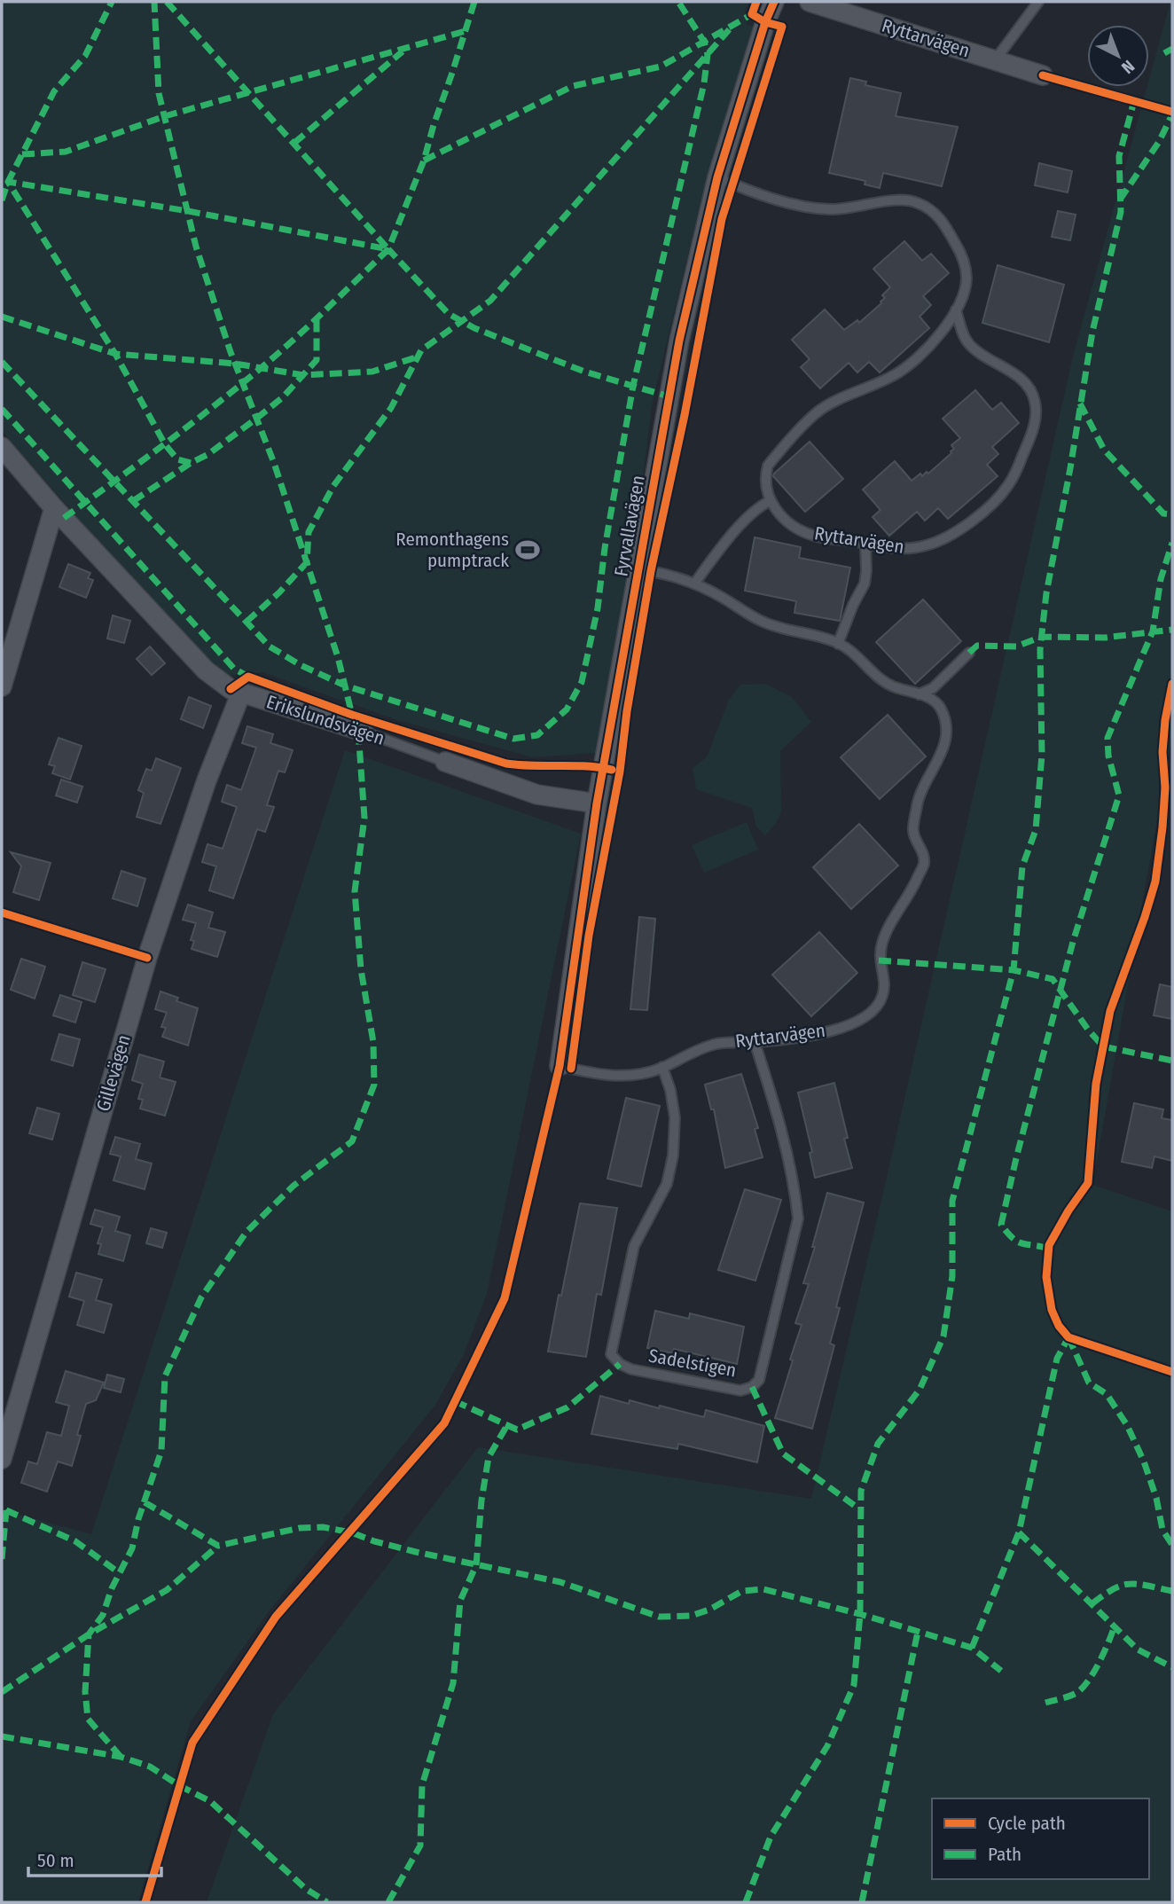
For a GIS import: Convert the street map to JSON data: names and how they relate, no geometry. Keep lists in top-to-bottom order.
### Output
{
  "streets": {
    "street": [
      "Ryttarvägen",
      "Fyrvallavägen",
      "Erikslundsvägen",
      "Gillevägen"
    ],
    "lane": ["Sadelstigen"]
  },
  "crossings": [
    ["Ryttarvägen", "Fyrvallavägen"],
    ["Ryttarvägen", "Sadelstigen"],
    ["Fyrvallavägen", "Erikslundsvägen"],
    ["Erikslundsvägen", "Gillevägen"]
  ],
  "places": {
    "sports": ["Remonthagens pumptrack"]
  },
  "legend": ["Cycle path", "Path"],
  "scale_bar": "50 m",
  "north": "bottom right"
}
